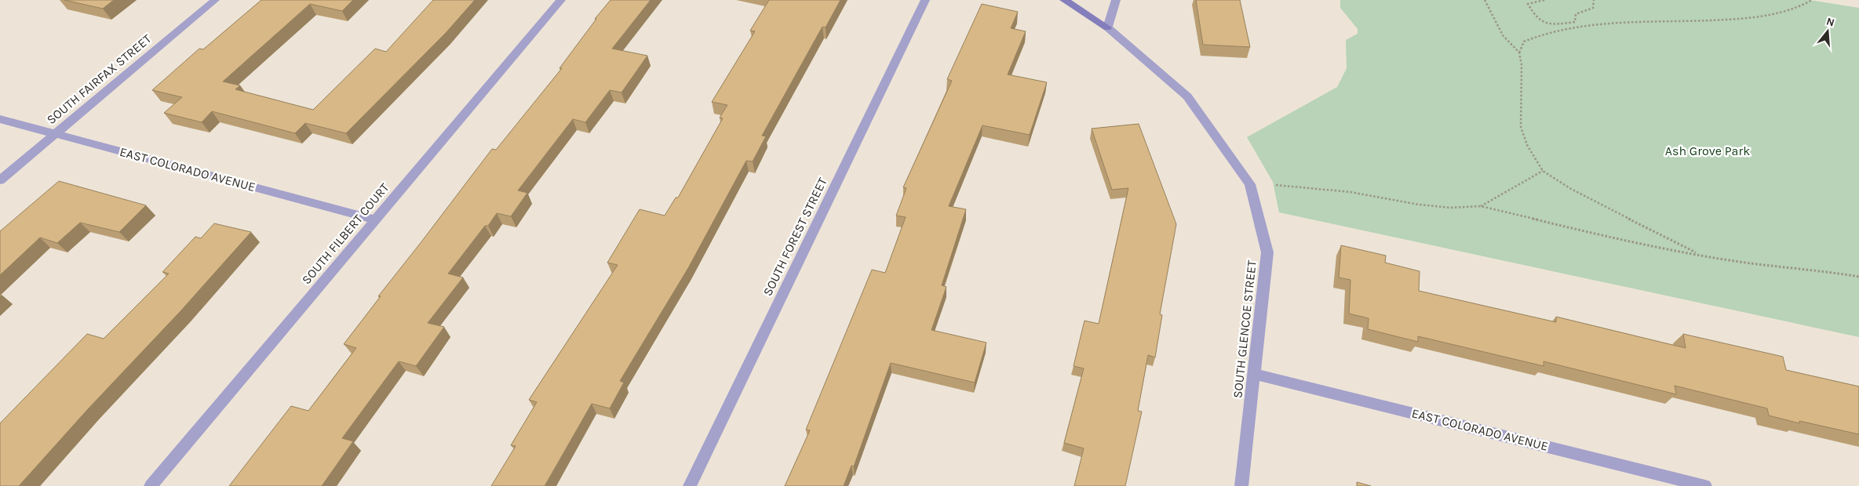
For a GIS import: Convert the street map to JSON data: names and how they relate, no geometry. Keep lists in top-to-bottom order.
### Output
{
  "streets": {
    "street": [
      "SOUTH FAIRFAX STREET",
      "EAST COLORADO AVENUE",
      "SOUTH FILBERT COURT",
      "SOUTH FOREST STREET",
      "SOUTH GLENCOE STREET"
    ]
  },
  "crossings": [
    ["SOUTH FAIRFAX STREET", "EAST COLORADO AVENUE"],
    ["EAST COLORADO AVENUE", "SOUTH FILBERT COURT"],
    ["EAST COLORADO AVENUE", "SOUTH GLENCOE STREET"]
  ],
  "parks": ["Ash Grove Park"],
  "north": "top"
}
